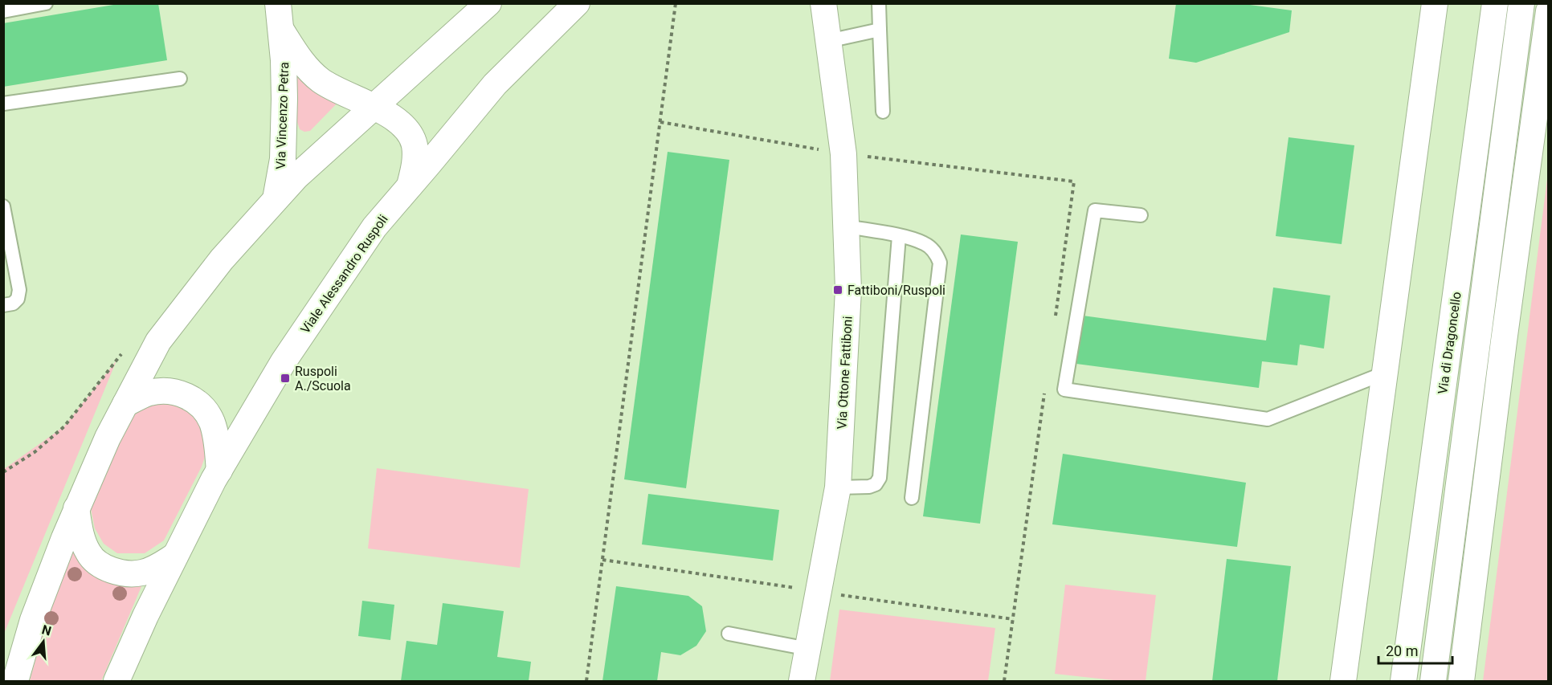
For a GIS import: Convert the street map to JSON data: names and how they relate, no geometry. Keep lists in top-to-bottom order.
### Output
{
  "streets": {
    "street": [
      "Via Vincenzo Petra",
      "Viale Alessandro Ruspoli",
      "Via di Dragoncello",
      "Via Ottone Fattiboni"
    ]
  },
  "places": {
    "transit": ["Fattiboni/Ruspoli", "Ruspoli A./Scuola"]
  },
  "scale_bar": "20 m",
  "north": "top"
}
